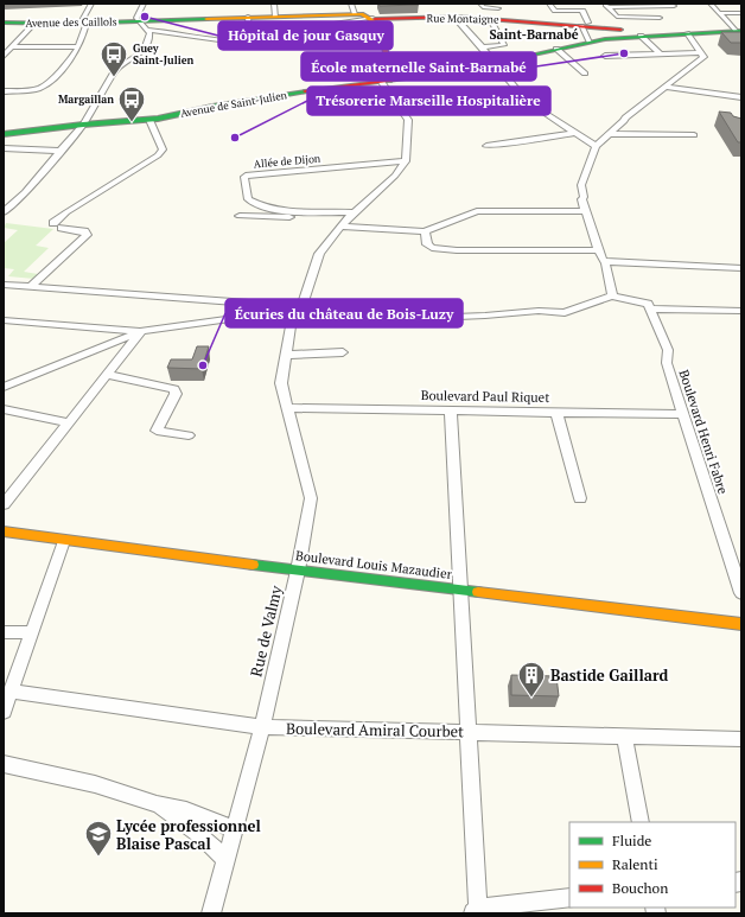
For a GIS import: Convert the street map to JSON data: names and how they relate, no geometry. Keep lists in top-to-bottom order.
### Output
{
  "streets": {
    "street": [
      "Rue Montaigne",
      "Avenue des Caillols",
      "Avenue de Saint-Julien",
      "Allée de Dijon",
      "Boulevard Paul Riquet",
      "Boulevard Henri Fabre",
      "Boulevard Louis Mazaudier",
      "Rue de Valmy",
      "Boulevard Amiral Courbet"
    ]
  },
  "crossings": [
    ["Rue Montaigne", "Avenue des Caillols"],
    ["Rue Montaigne", "Avenue de Saint-Julien"],
    ["Allée de Dijon", "Rue de Valmy"],
    ["Boulevard Paul Riquet", "Boulevard Henri Fabre"],
    ["Boulevard Paul Riquet", "Rue de Valmy"],
    ["Boulevard Louis Mazaudier", "Rue de Valmy"],
    ["Rue de Valmy", "Boulevard Amiral Courbet"]
  ],
  "districts": ["Saint-Barnabé"],
  "places": {
    "other": [
      "Hôpital de jour Gasquy",
      "École maternelle Saint-Barnabé",
      "Trésorerie Marseille Hospitalière",
      "Écuries du château de Bois-Luzy"
    ],
    "bus stop": ["Guey Saint-Julien", "Margaillan"],
    "building": ["Bastide Gaillard"],
    "school or university": ["Lycée professionnel Blaise Pascal"]
  },
  "legend": ["Fluide", "Ralenti", "Bouchon"]
}
